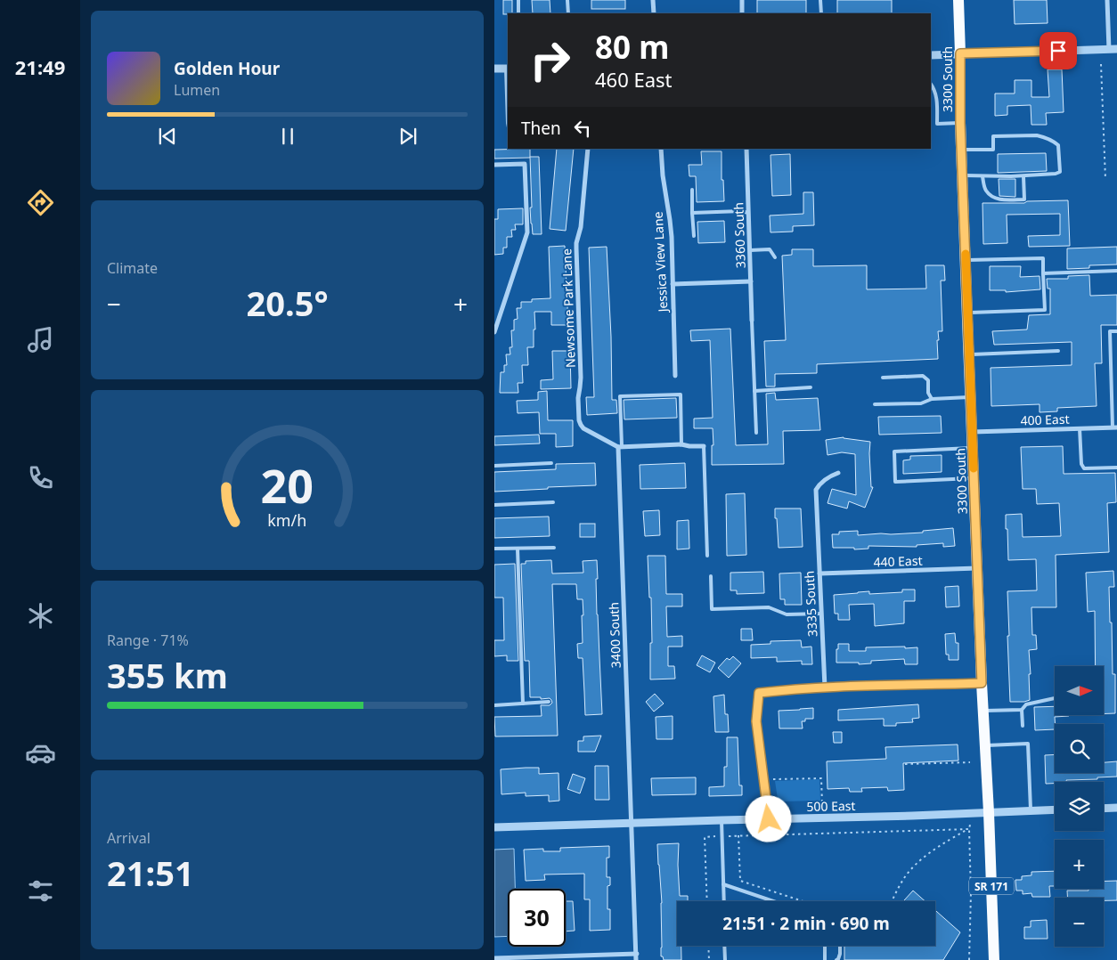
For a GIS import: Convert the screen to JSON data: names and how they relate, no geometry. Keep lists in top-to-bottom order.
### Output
{
  "streets": {
    "main road": ["3300 South", "SR 171"],
    "street": [
      "3360 South",
      "Jessica View Lane",
      "Newsome Park Lane",
      "400 East",
      "440 East",
      "3335 South",
      "3400 South",
      "500 East"
    ]
  },
  "crossings": [
    ["3300 South", "400 East"],
    ["3300 South", "440 East"],
    ["3300 South", "500 East"],
    ["Newsome Park Lane", "3400 South"],
    ["440 East", "3335 South"],
    ["3400 South", "500 East"]
  ],
  "north": "right",
  "page": {
    "tabs": "21:49",
    "turn": ["80 m", "460 East"],
    "song": ["Golden Hour", "Lumen"],
    "then": "Then",
    "tile": [
      "Climate",
      ["Range · 71%", "355 km"],
      ["Arrival", "21:51"]
    ],
    "heat": ["−", "20.5°", "+"],
    "map_buttons": ["+", "−"],
    "limit": "30",
    "trip": "21:51 · 2 min · 690 m",
    "gauge": ["20", "km/h"]
  }
}
